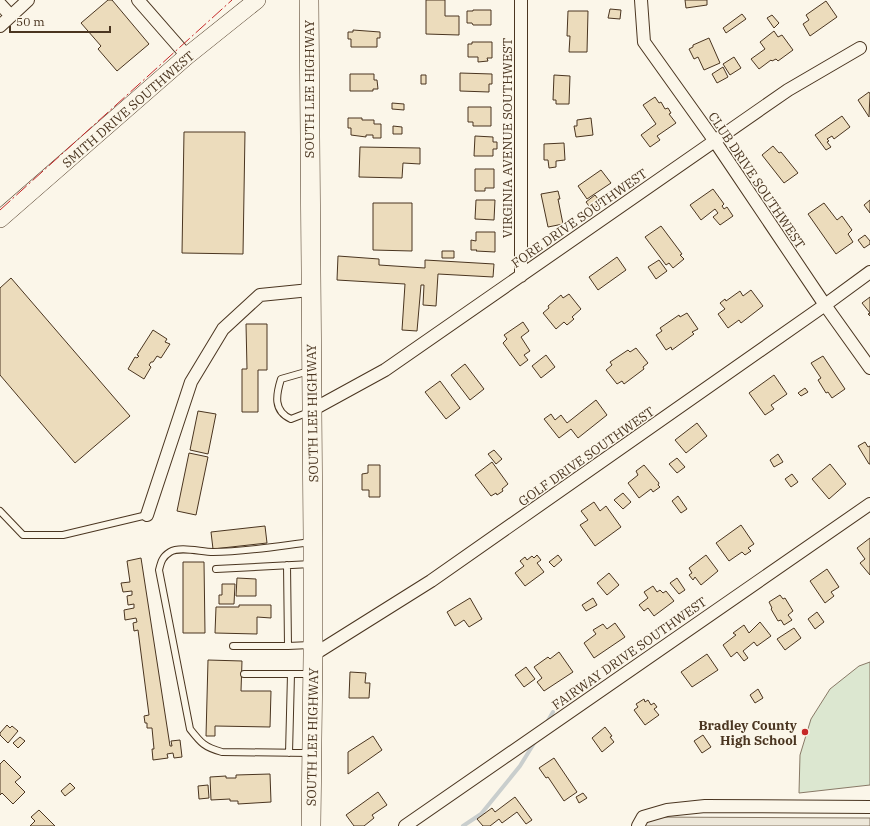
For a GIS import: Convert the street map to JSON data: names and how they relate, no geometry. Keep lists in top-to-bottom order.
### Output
{
  "streets": {
    "main road": ["SOUTH LEE HIGHWAY"],
    "street": [
      "SMITH DRIVE SOUTHWEST",
      "VIRGINIA AVENUE SOUTHWEST",
      "CLUB DRIVE SOUTHWEST",
      "FORE DRIVE SOUTHWEST",
      "GOLF DRIVE SOUTHWEST",
      "FAIRWAY DRIVE SOUTHWEST"
    ]
  },
  "crossings": [
    ["SOUTH LEE HIGHWAY", "FORE DRIVE SOUTHWEST"],
    ["SOUTH LEE HIGHWAY", "GOLF DRIVE SOUTHWEST"],
    ["VIRGINIA AVENUE SOUTHWEST", "FORE DRIVE SOUTHWEST"],
    ["CLUB DRIVE SOUTHWEST", "FORE DRIVE SOUTHWEST"],
    ["CLUB DRIVE SOUTHWEST", "GOLF DRIVE SOUTHWEST"]
  ],
  "places": ["Bradley County High School"],
  "scale_bar": "50 m"
}
